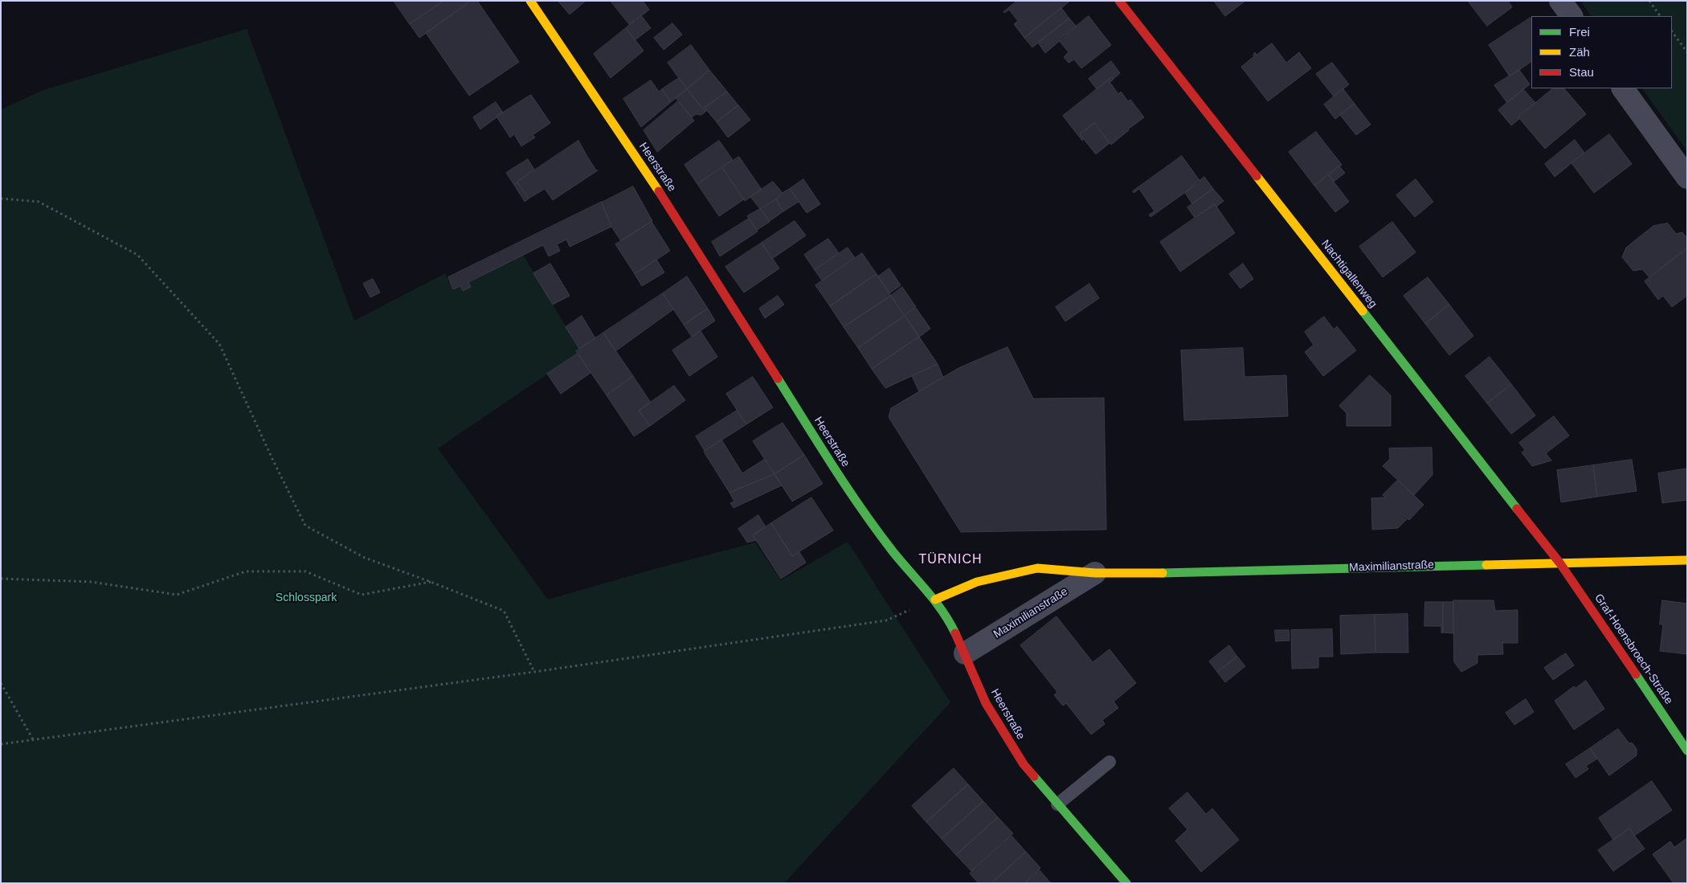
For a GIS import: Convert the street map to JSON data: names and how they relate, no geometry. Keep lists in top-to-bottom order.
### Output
{
  "streets": {
    "street": [
      "Heerstraße",
      "Nachtigallenweg",
      "Maximilianstraße",
      "Graf-Hoensbroech-Straße"
    ]
  },
  "crossings": [
    ["Heerstraße", "Maximilianstraße"],
    ["Nachtigallenweg", "Maximilianstraße"],
    ["Nachtigallenweg", "Graf-Hoensbroech-Straße"],
    ["Maximilianstraße", "Graf-Hoensbroech-Straße"]
  ],
  "districts": ["TÜRNICH"],
  "parks": ["Schlosspark"],
  "legend": ["Frei", "Zäh", "Stau"]
}
